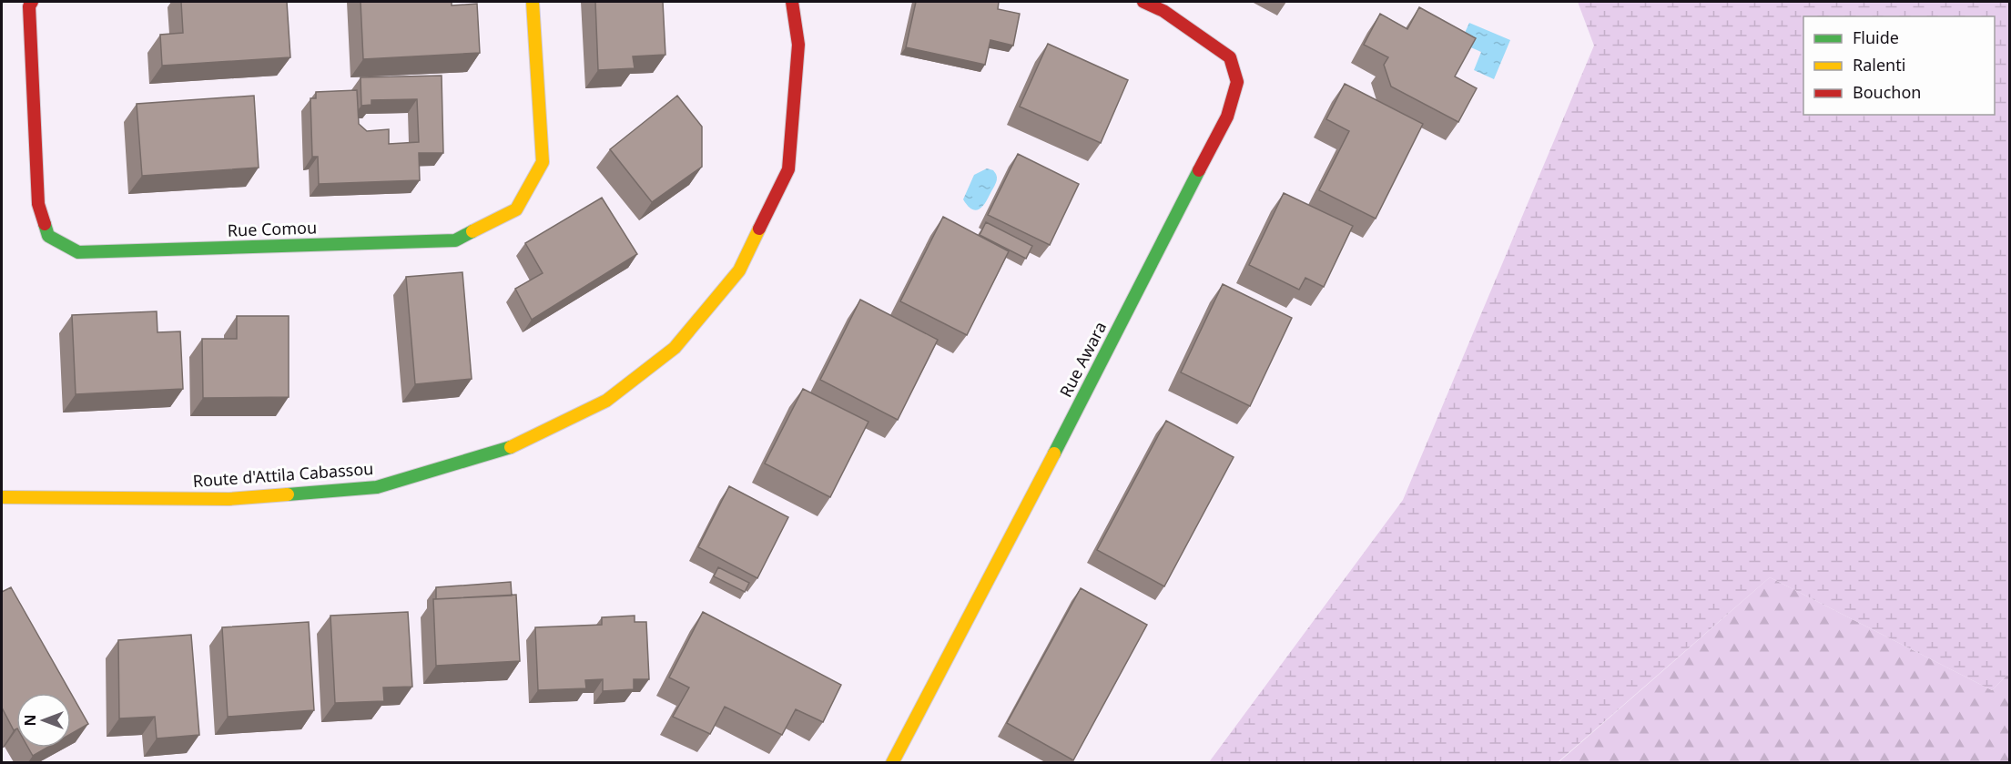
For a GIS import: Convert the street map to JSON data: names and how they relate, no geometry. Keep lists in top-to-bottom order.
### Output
{
  "streets": {
    "street": ["Rue Comou", "Rue Awara", "Route d'Attila Cabassou"]
  },
  "legend": ["Fluide", "Ralenti", "Bouchon"],
  "north": "left"
}
